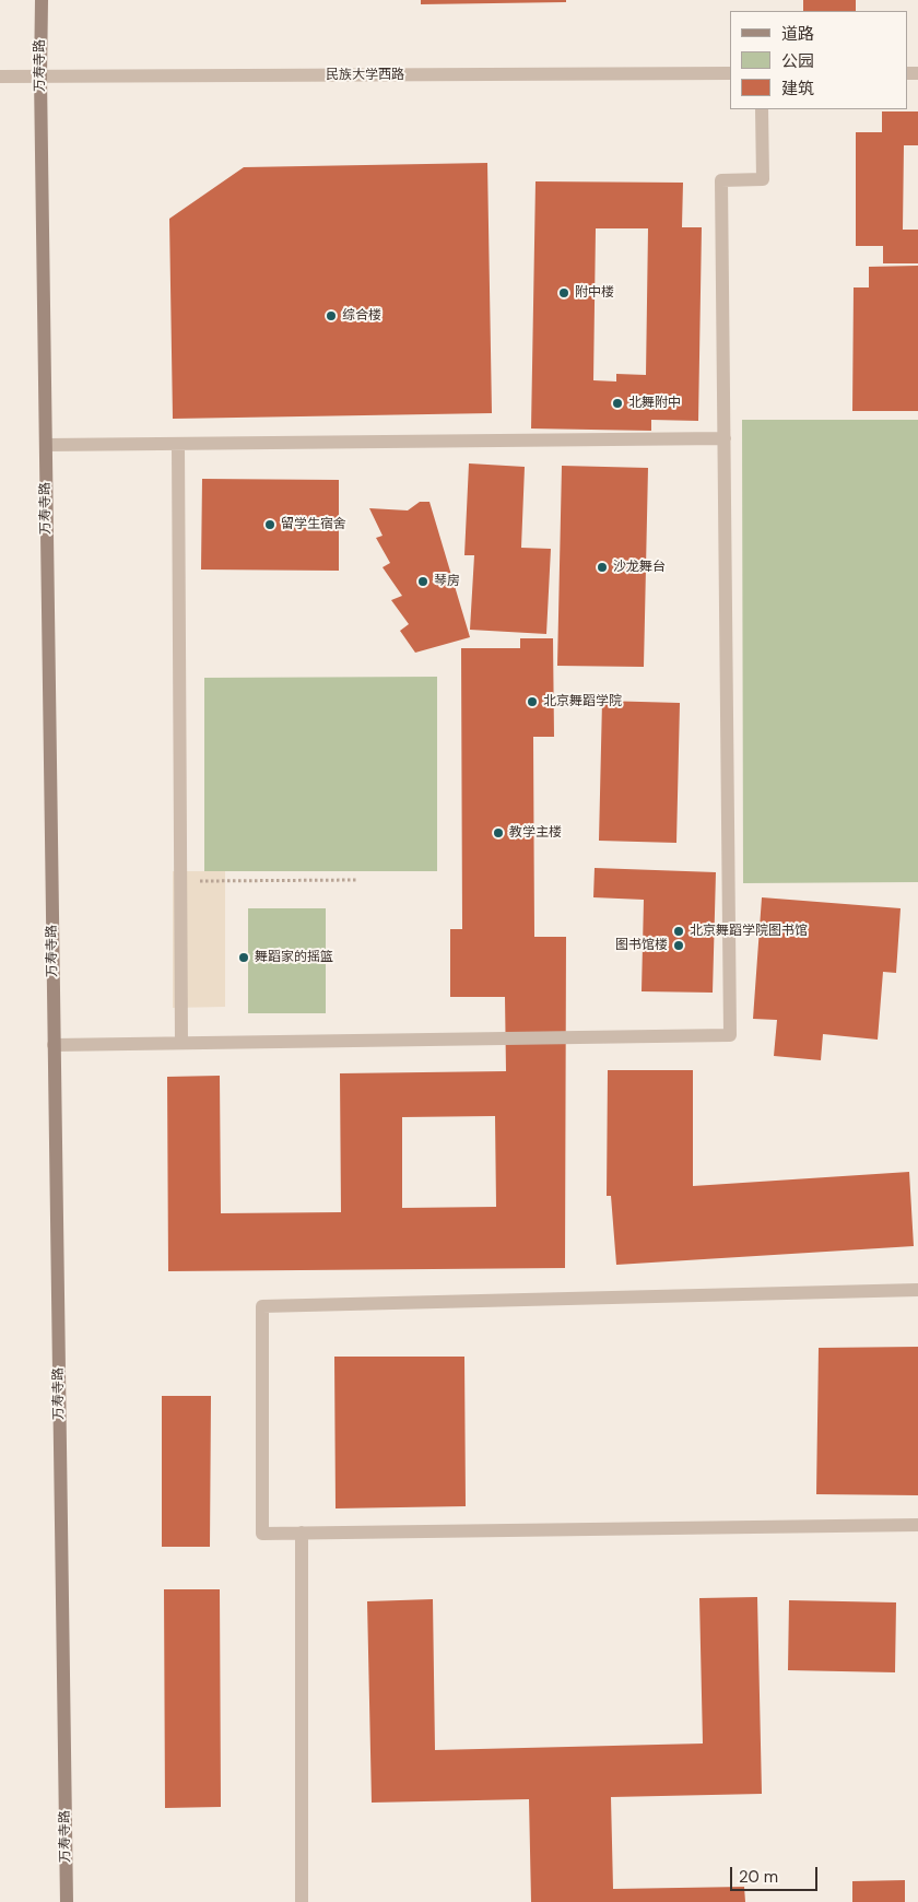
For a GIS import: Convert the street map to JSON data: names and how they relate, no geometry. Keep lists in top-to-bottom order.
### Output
{
  "streets": {
    "street": ["万寿寺路", "民族大学西路"]
  },
  "crossings": [
    ["万寿寺路", "民族大学西路"]
  ],
  "places": [
    "附中楼",
    "综合楼",
    "北舞附中",
    "留学生宿舍",
    "沙龙舞台",
    "琴房",
    "北京舞蹈学院",
    "教学主楼",
    "北京舞蹈学院图书馆",
    "图书馆楼",
    "舞蹈家的摇篮"
  ],
  "legend": ["道路", "公园", "建筑"],
  "scale_bar": "20 m"
}
